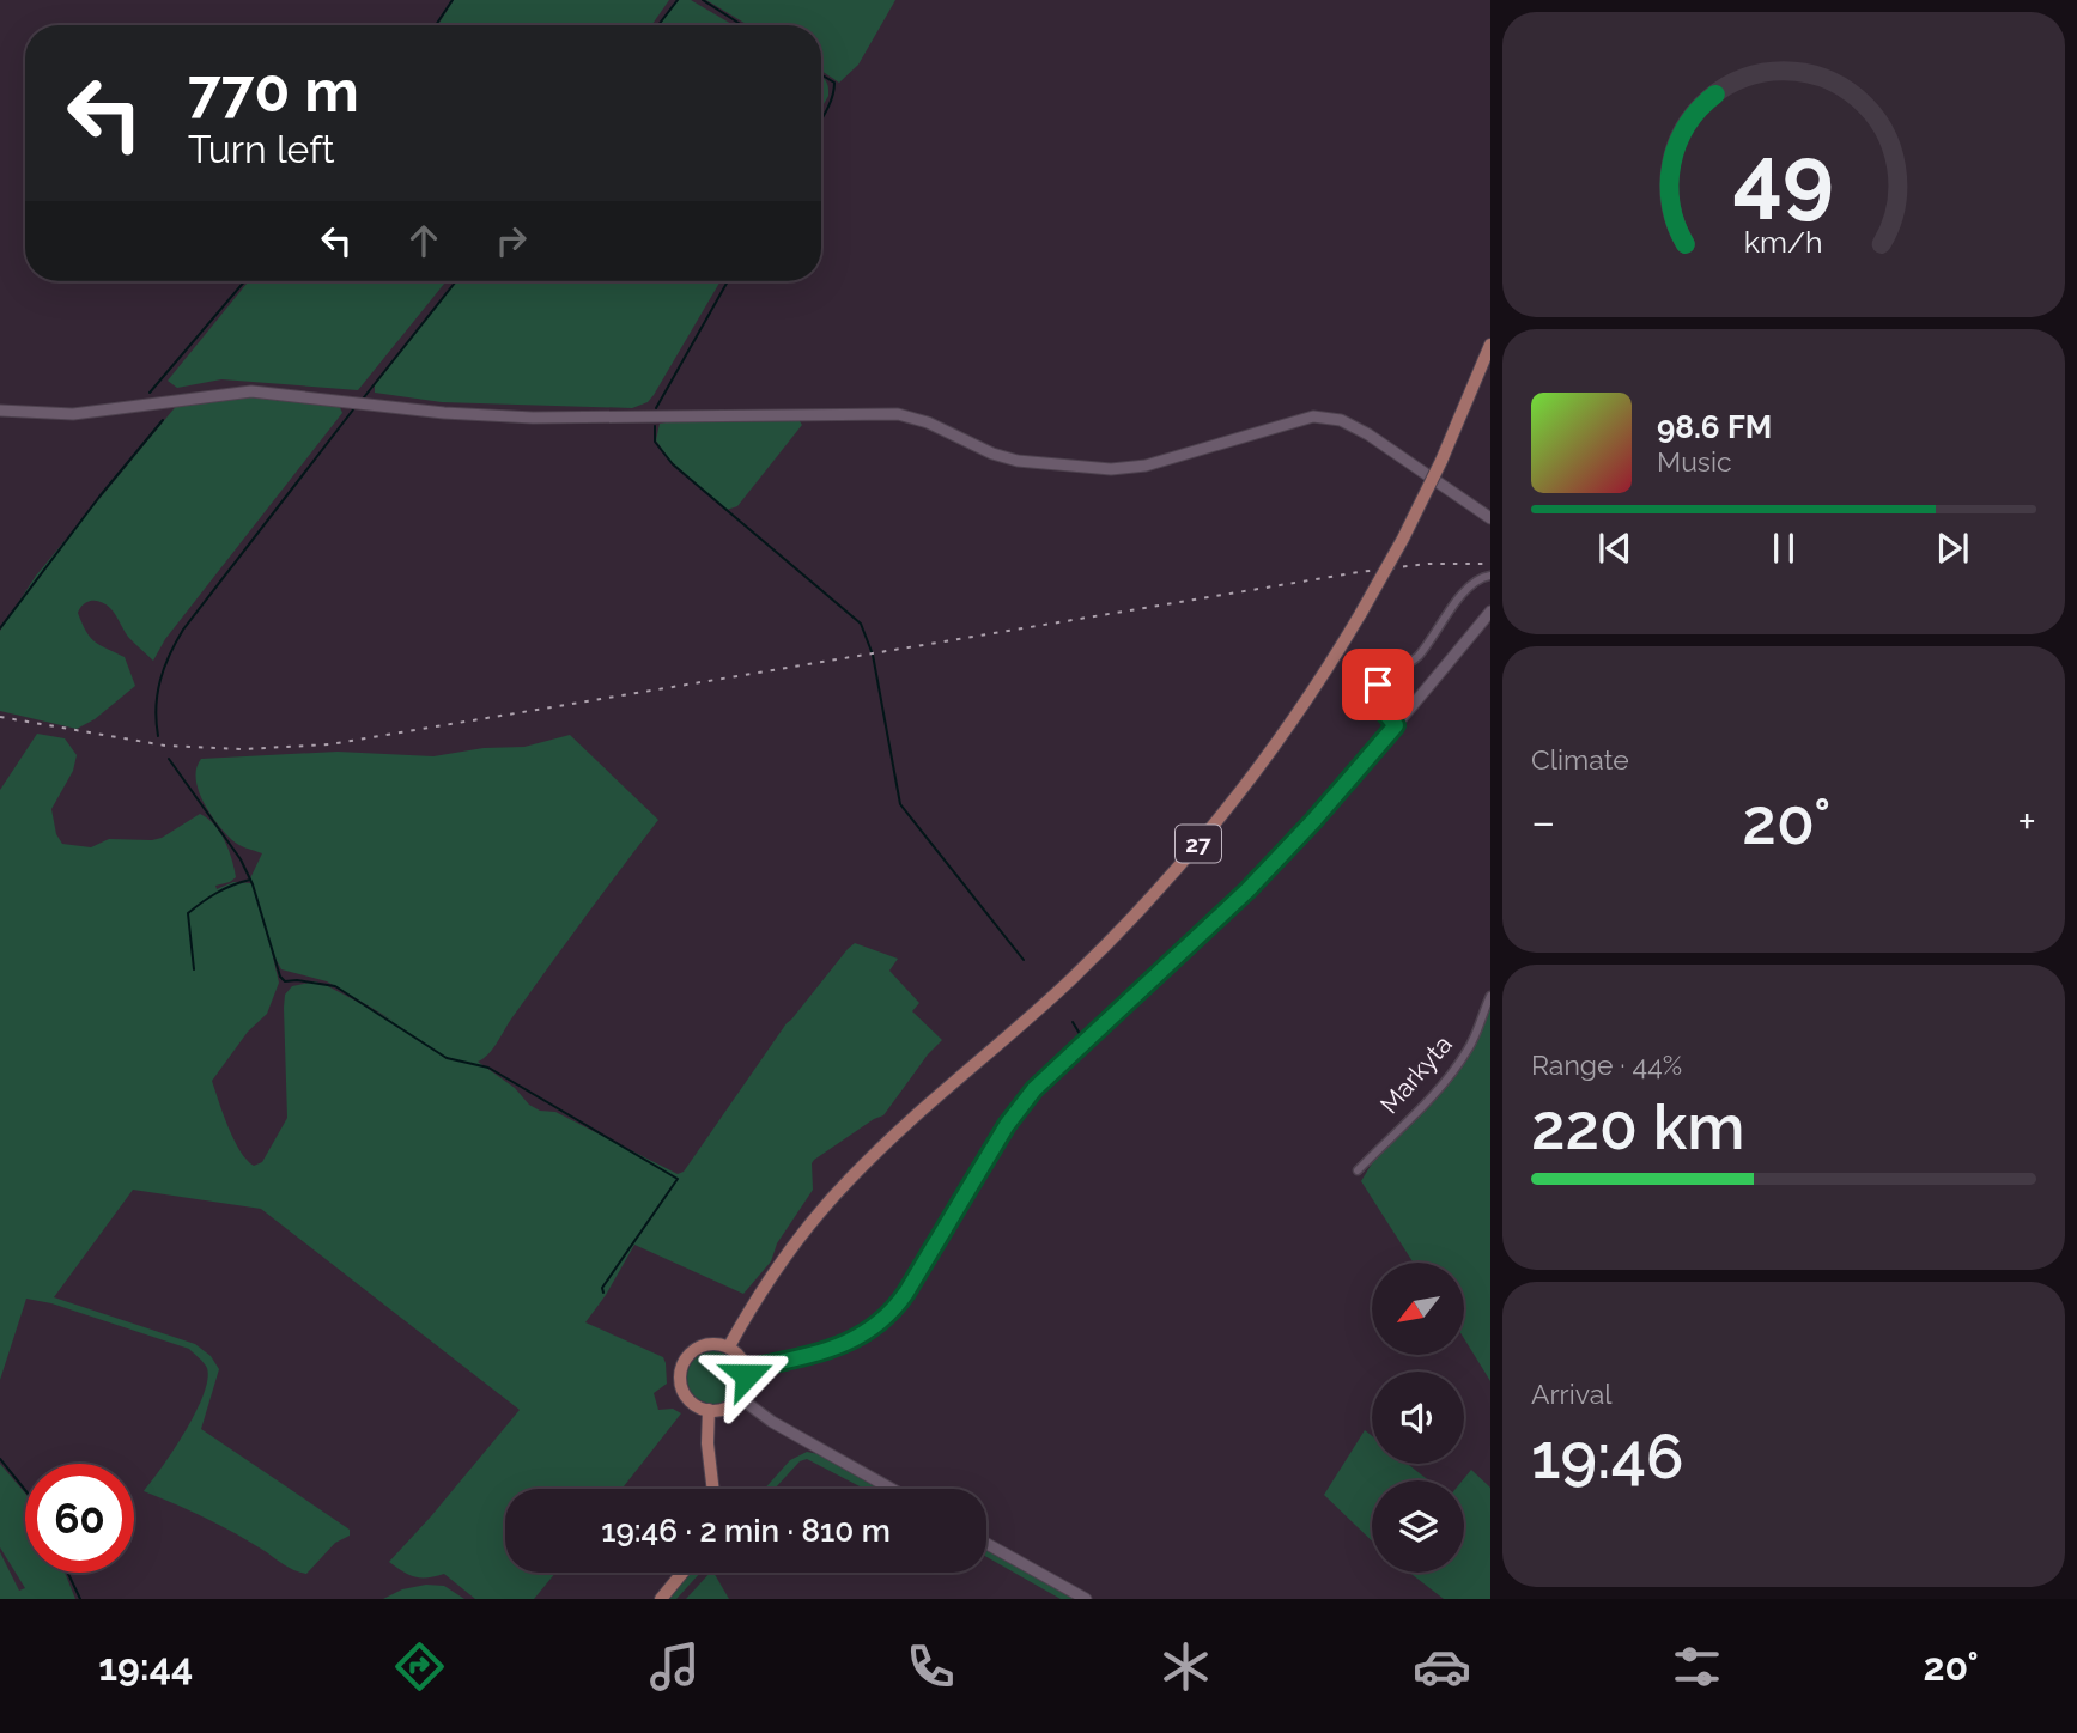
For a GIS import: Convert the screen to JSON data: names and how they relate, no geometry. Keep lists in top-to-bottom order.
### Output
{
  "streets": {
    "main road": ["27"],
    "street": ["Markyta"]
  },
  "north": "bottom left",
  "page": {
    "turn": ["770 m", "Turn left"],
    "song": ["98.6 FM", "Music"],
    "tile": [
      "Climate",
      ["Range · 44%", "220 km"],
      ["Arrival", "19:46"]
    ],
    "heat": ["−", "20°", "+"],
    "limit": "60",
    "trip": "19:46 · 2 min · 810 m",
    "tabs": ["19:44", "20°"],
    "gauge": ["49", "km/h"]
  }
}
